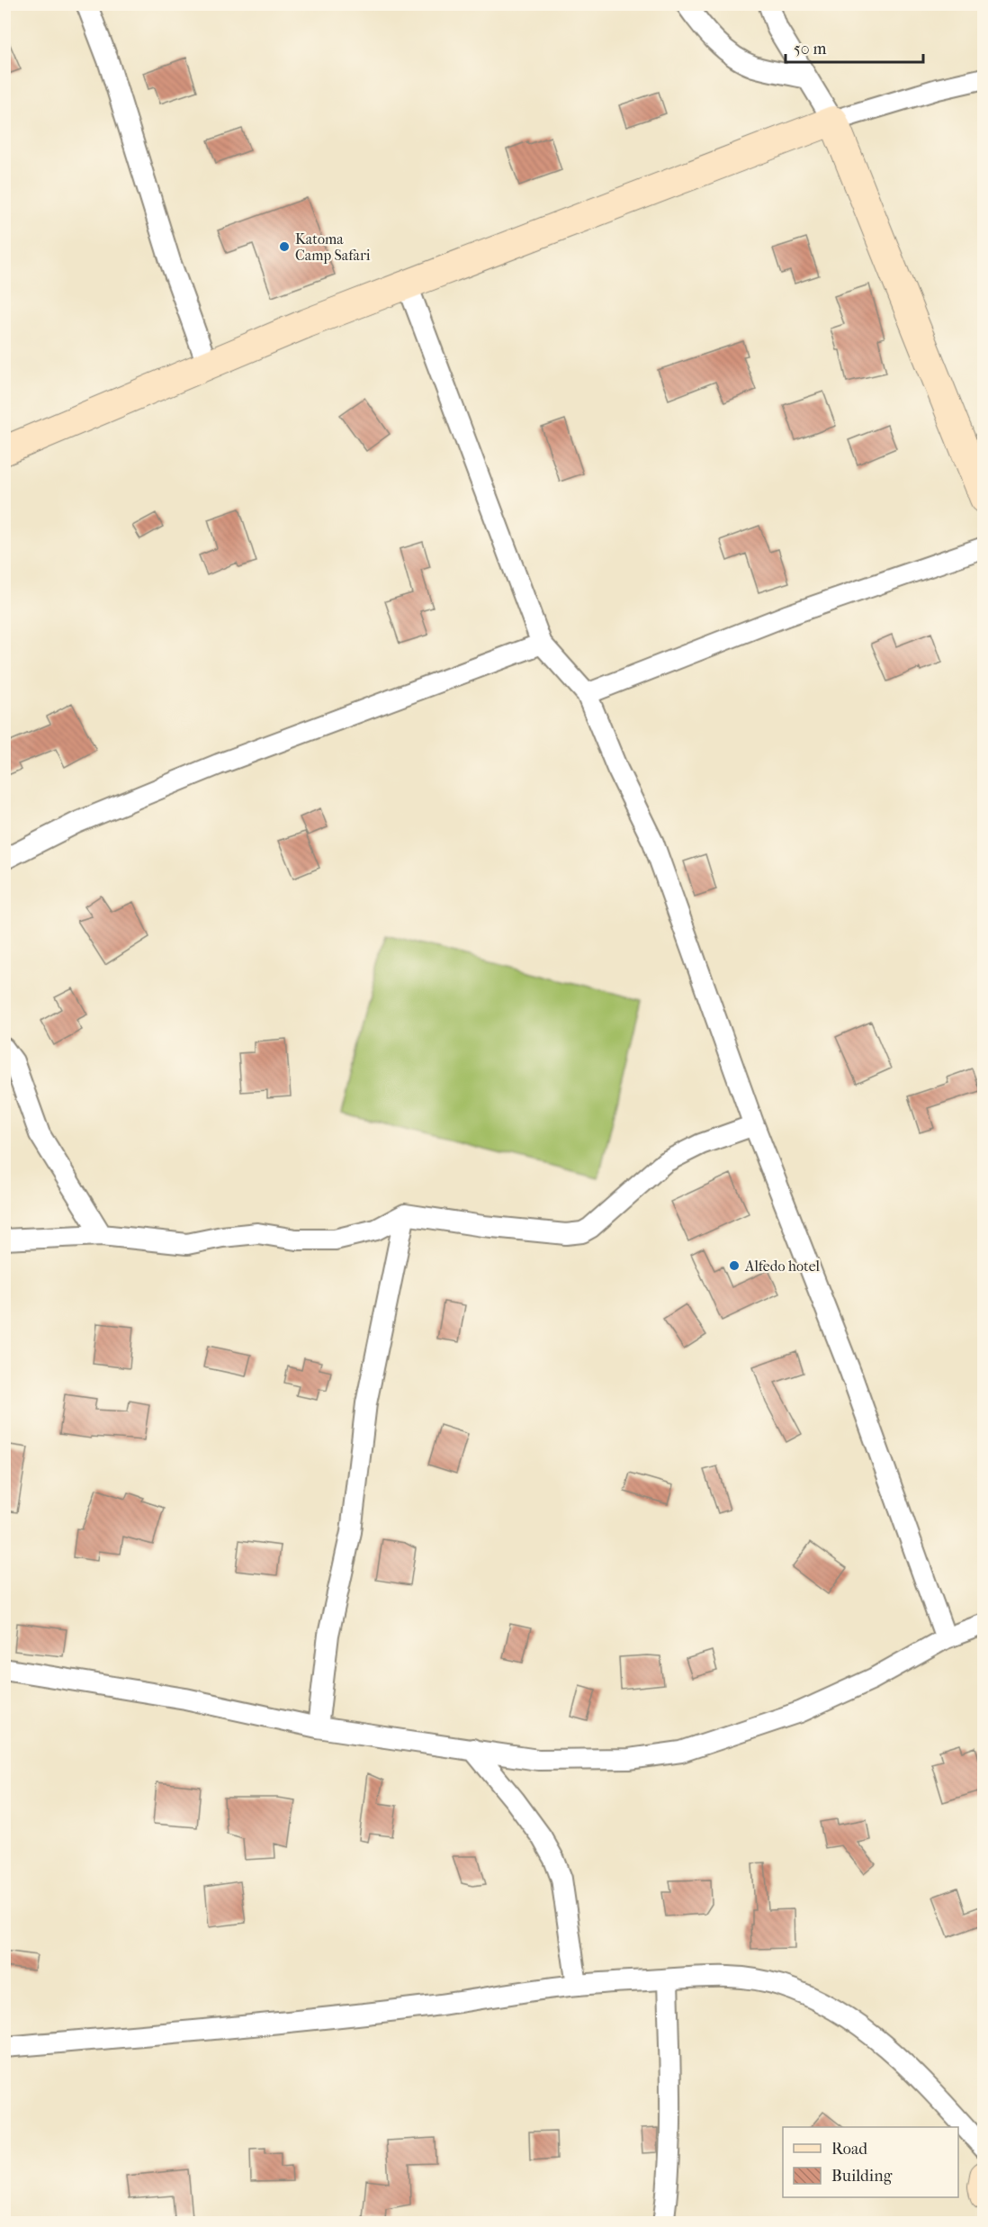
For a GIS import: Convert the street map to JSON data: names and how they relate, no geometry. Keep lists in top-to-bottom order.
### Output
{
  "places": ["Katoma Camp Safari", "Alfedo hotel"],
  "legend": ["Road", "Building"],
  "scale_bar": "50 m"
}
